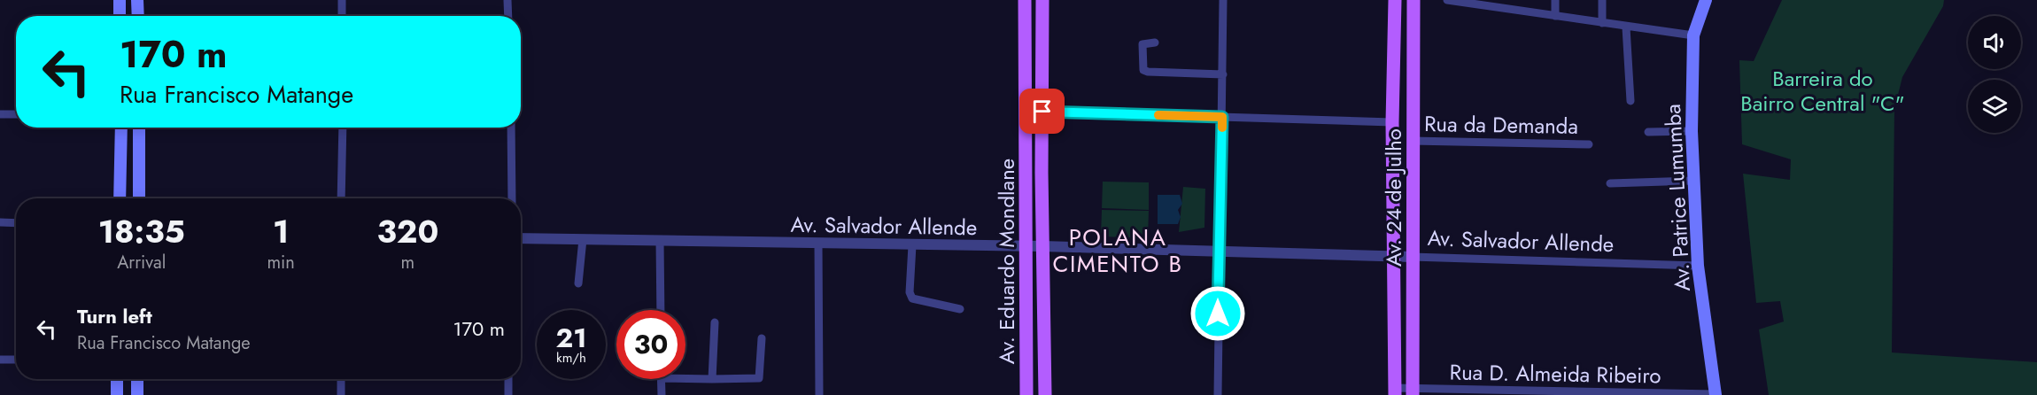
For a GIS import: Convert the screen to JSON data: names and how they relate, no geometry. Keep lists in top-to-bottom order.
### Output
{
  "streets": {
    "main road": ["Av. 24 de Julho", "Av. Patrice Lumumba", "Av. Eduardo Mondlane"],
    "street": ["Rua da Demanda", "Av. Salvador Allende", "Rua D. Almeida Ribeiro"]
  },
  "crossings": [
    ["Rua da Demanda", "Av. 24 de Julho"],
    ["Av. 24 de Julho", "Av. Salvador Allende"],
    ["Av. 24 de Julho", "Rua D. Almeida Ribeiro"],
    ["Av. Patrice Lumumba", "Av. Salvador Allende"],
    ["Av. Patrice Lumumba", "Rua D. Almeida Ribeiro"],
    ["Av. Salvador Allende", "Av. Eduardo Mondlane"]
  ],
  "districts": ["POLANA CIMENTO B"],
  "parks": ["Barreira do Bairro Central \"C\""],
  "page": {
    "turn": ["170 m", "Rua Francisco Matange"],
    "eta": [
      "18:35",
      "Arrival",
      "1",
      "min",
      "320",
      "m"
    ],
    "list": [
      {
        "name": "Turn left",
        "note": "Rua Francisco Matange",
        "value": "170 m"
      }
    ],
    "speed": "21 km/h",
    "limit": "30"
  }
}
